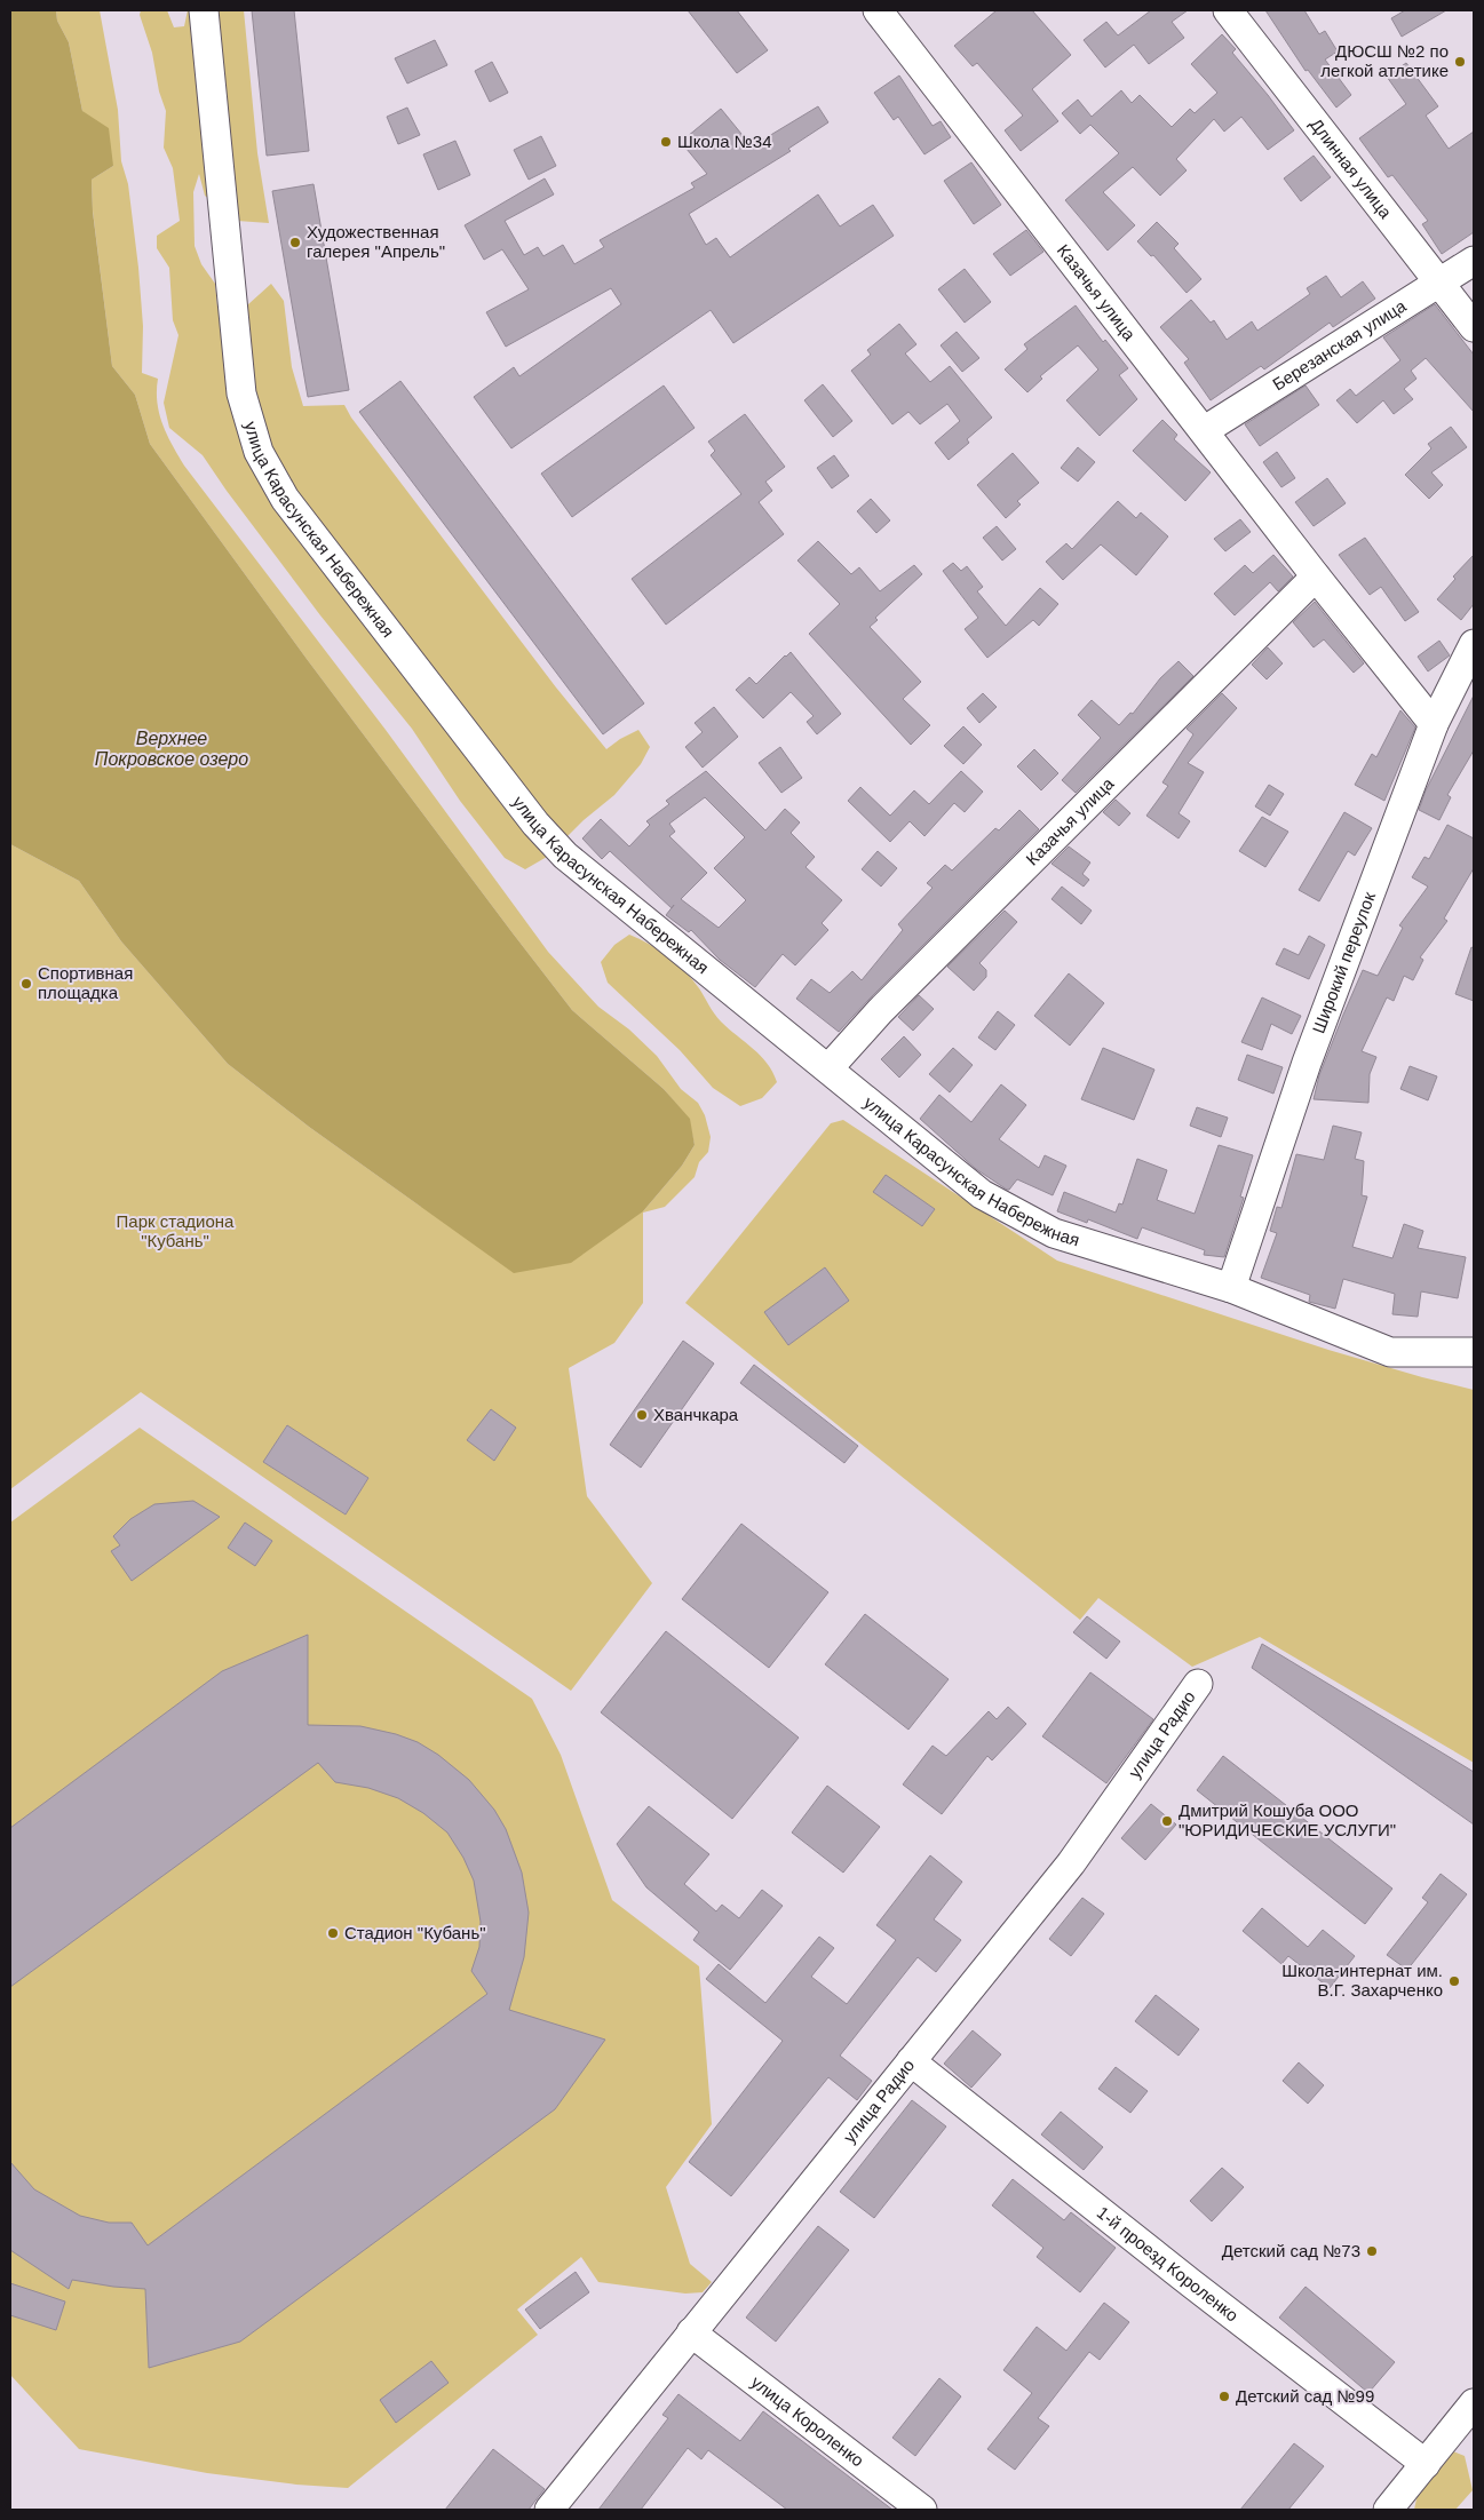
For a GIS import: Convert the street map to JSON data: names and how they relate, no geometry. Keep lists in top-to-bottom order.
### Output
{
  "streets": {
    "street": [
      "Длинная улица",
      "Казачья улица",
      "Березанская улица",
      "улица Карасунская Набережная",
      "Широкий переулок",
      "улица Радио",
      "1-й проезд Короленко",
      "улица Короленко"
    ]
  },
  "crossings": [
    ["Длинная улица", "Березанская улица"],
    ["Казачья улица", "Березанская улица"],
    ["Казачья улица", "улица Карасунская Набережная"],
    ["Казачья улица", "Широкий переулок"],
    ["улица Карасунская Набережная", "Широкий переулок"],
    ["улица Радио", "1-й проезд Короленко"],
    ["улица Радио", "улица Короленко"]
  ],
  "water": ["Верхнее Покровское озеро"],
  "parks": ["Парк стадиона \"Кубань\""],
  "places": [
    "ДЮСШ №2 по легкой атлетике",
    "Школа №34",
    "Художественная галерея \"Апрель\"",
    "Спортивная площадка",
    "Хванчкара",
    "Дмитрий Кошуба ООО \"ЮРИДИЧЕСКИЕ УСЛУГИ\"",
    "Стадион \"Кубань\"",
    "Школа-интернат им. В.Г. Захарченко",
    "Детский сад №73",
    "Детский сад №99"
  ]
}
